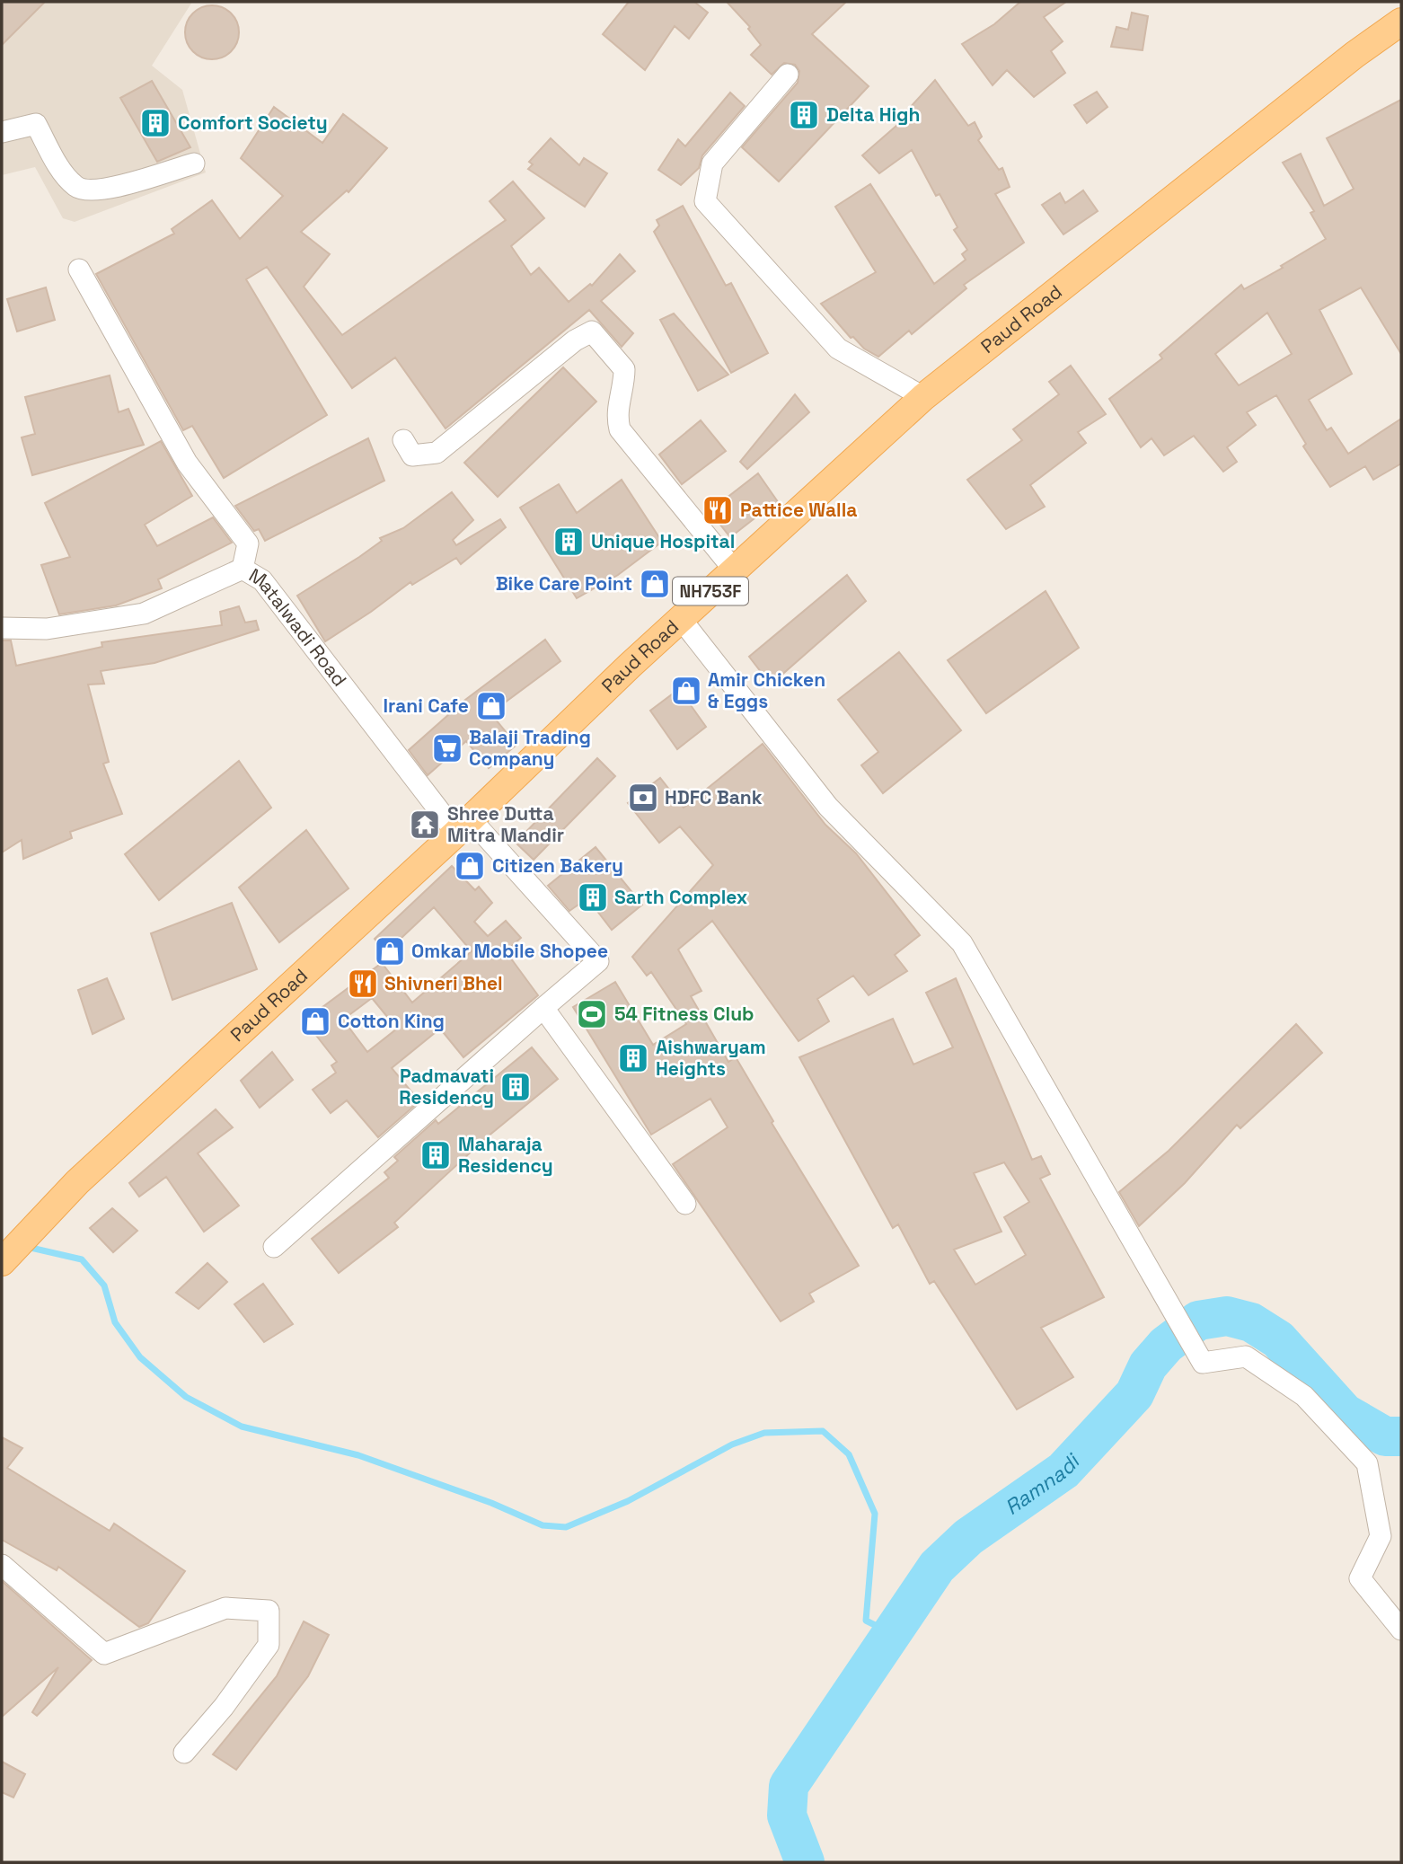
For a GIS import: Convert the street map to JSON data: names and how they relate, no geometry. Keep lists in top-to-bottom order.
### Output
{
  "streets": {
    "main road": ["Paud Road", "NH753F"],
    "street": ["Matalwadi Road"]
  },
  "crossings": [
    ["Paud Road", "Matalwadi Road"]
  ],
  "water": ["Ramnadi"],
  "places": {
    "building": [
      "Delta High",
      "Comfort Society",
      "Unique Hospital",
      "Sarth Complex",
      "Aishwaryam Heights",
      "Padmavati Residency",
      "Maharaja Residency"
    ],
    "restaurant": ["Pattice Walla", "Shivneri Bhel"],
    "shop": [
      "Bike Care Point",
      "Amir Chicken & Eggs",
      "Irani Cafe",
      "Citizen Bakery",
      "Omkar Mobile Shopee",
      "Cotton King"
    ],
    "supermarket": ["Balaji Trading Company"],
    "bank": ["HDFC Bank"],
    "temple": ["Shree Dutta Mitra Mandir"],
    "sports": ["54 Fitness Club"]
  }
}
